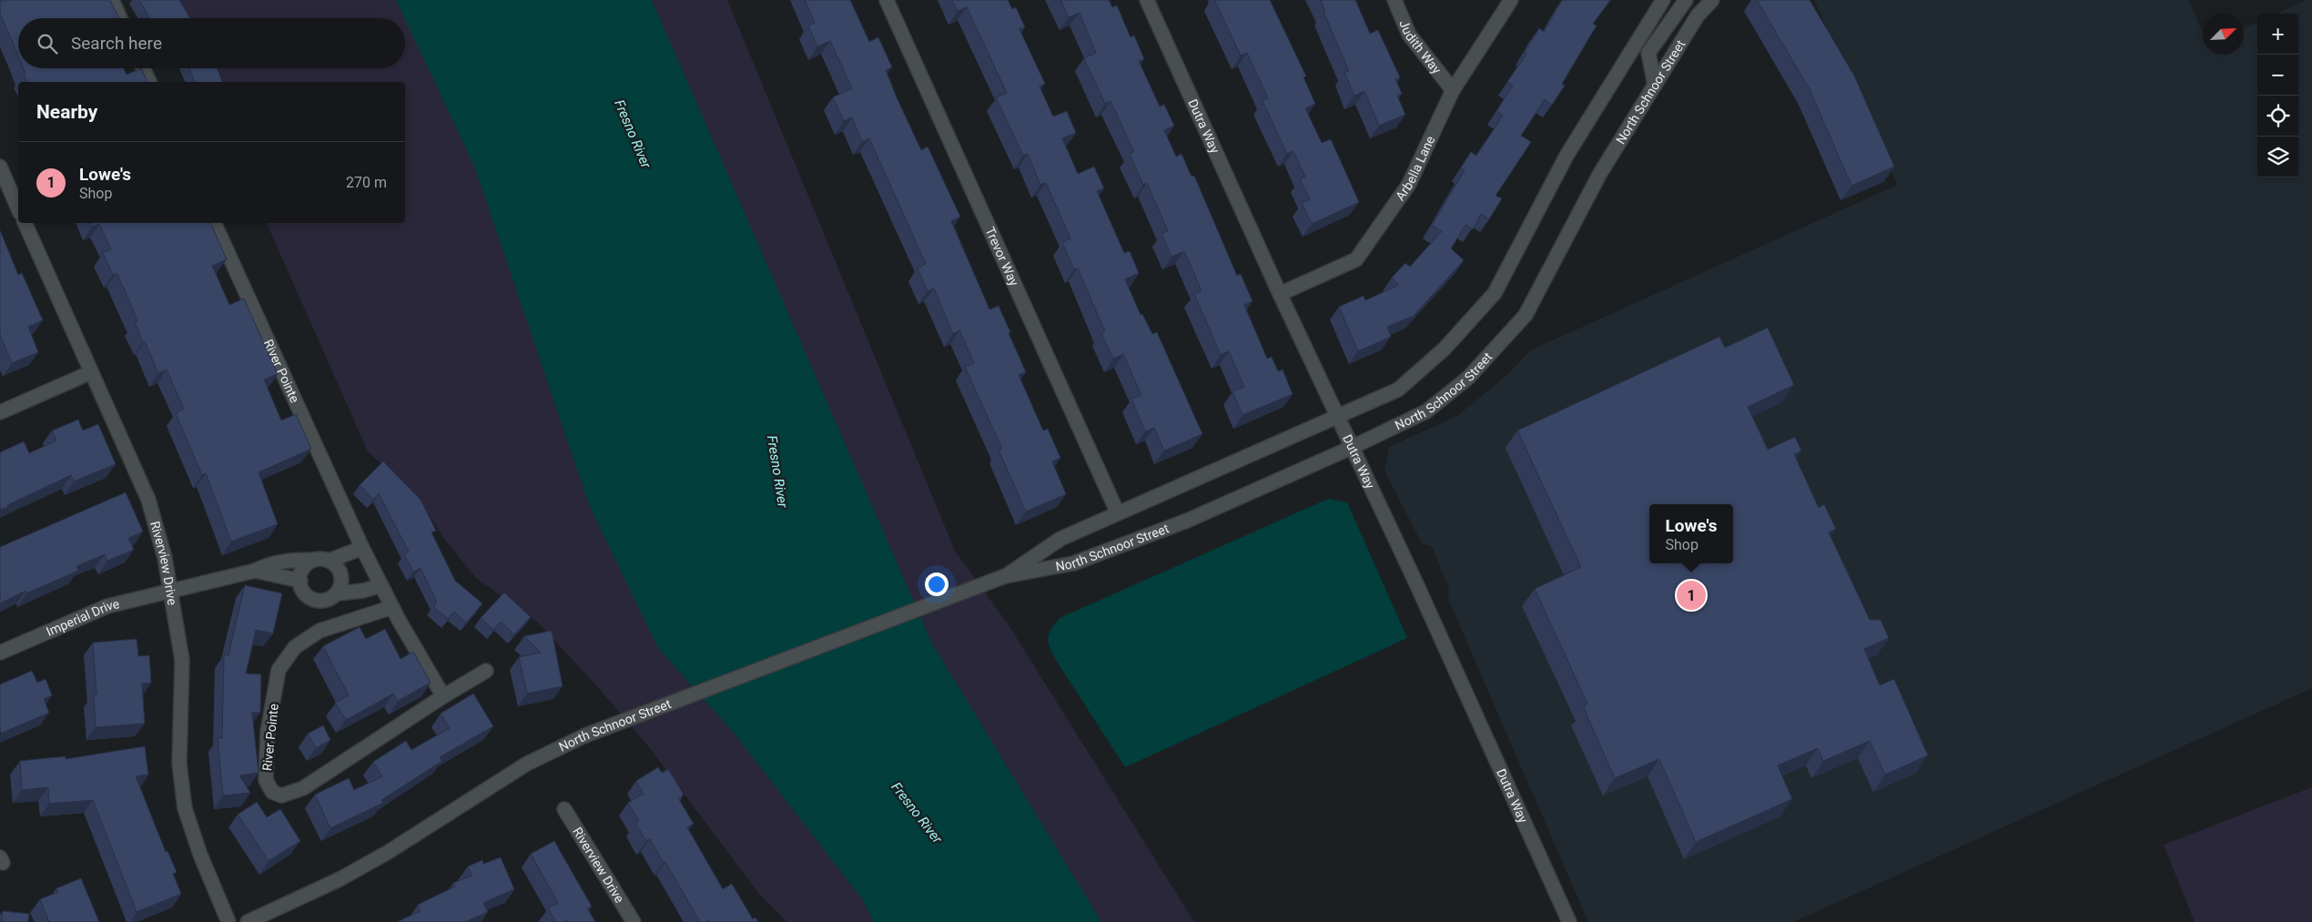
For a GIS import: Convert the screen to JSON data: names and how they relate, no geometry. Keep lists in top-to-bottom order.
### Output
{
  "streets": {
    "street": [
      "Judith Way",
      "North Schnoor Street",
      "Dutra Way",
      "Arbella Lane",
      "Trevor Way",
      "River Pointe",
      "Riverview Drive",
      "Imperial Drive"
    ]
  },
  "crossings": [
    ["Judith Way", "Arbella Lane"],
    ["North Schnoor Street", "Dutra Way"],
    ["North Schnoor Street", "Trevor Way"],
    ["Dutra Way", "Arbella Lane"],
    ["Riverview Drive", "Imperial Drive"]
  ],
  "water": ["Fresno River"],
  "north": "top right",
  "page": {
    "map_buttons": ["+", "−"],
    "search": "Search here",
    "heading": "Nearby",
    "list": [
      {
        "mark": "1",
        "name": "Lowe's",
        "note": "Shop",
        "value": "270 m"
      }
    ],
    "popup": ["Lowe's", "Shop"],
    "pins": "1"
  }
}
